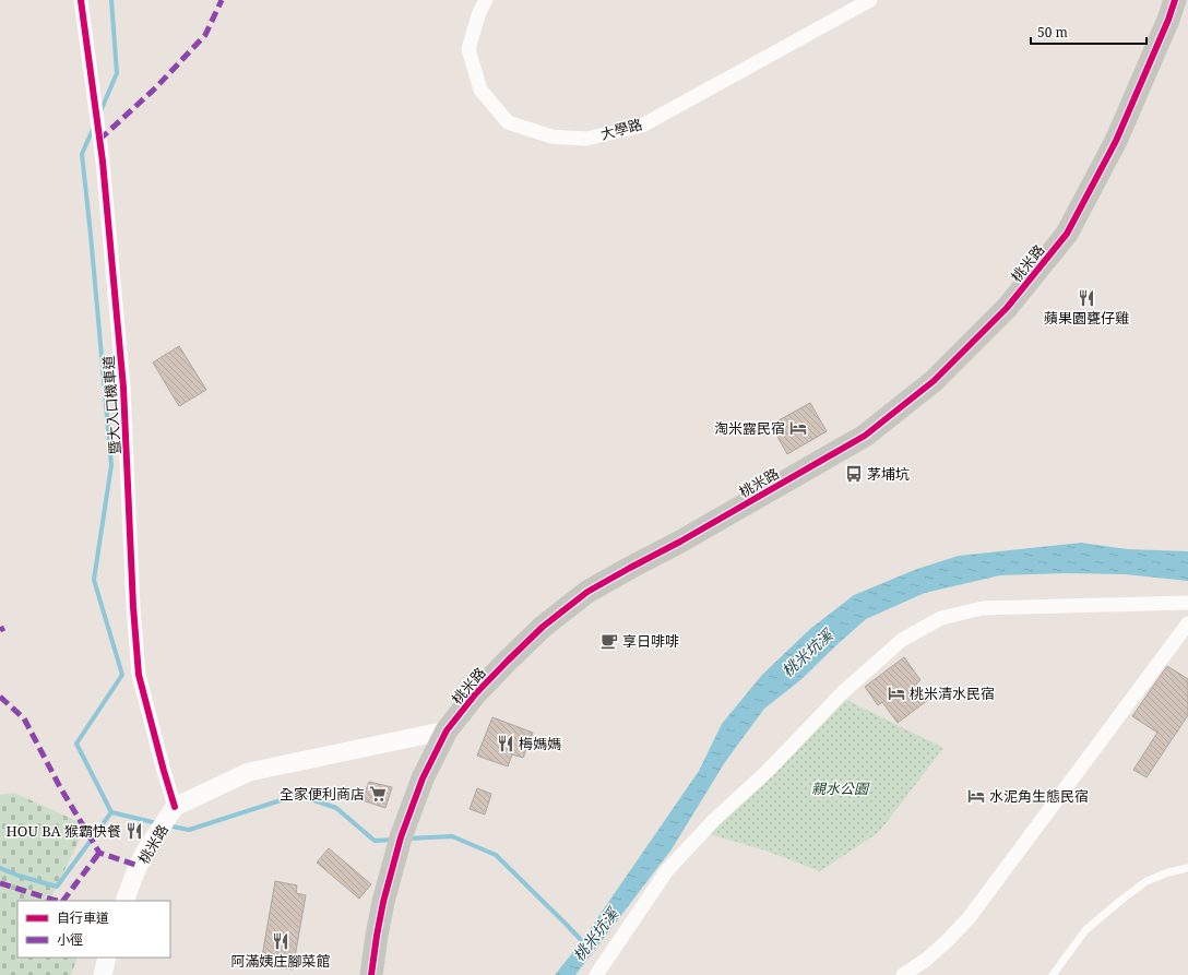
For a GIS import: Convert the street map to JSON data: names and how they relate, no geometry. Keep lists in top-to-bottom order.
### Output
{
  "streets": {
    "main road": ["桃米路"],
    "street": ["大學路", "暨大入口機車道"]
  },
  "crossings": [
    ["桃米路", "暨大入口機車道"]
  ],
  "water": ["桃米坑溪"],
  "parks": ["親水公園"],
  "places": {
    "restaurant": [
      "蘋果園甕仔雞",
      "梅媽媽",
      "HOU BA 猴霸快餐",
      "阿滿姨庄腳菜館"
    ],
    "hotel": ["淘米露民宿", "桃米清水民宿", "水泥角生態民宿"],
    "bus stop": ["茅埔坑"],
    "cafe": ["享日啡啡"],
    "supermarket": ["全家便利商店"]
  },
  "legend": ["自行車道", "小徑"],
  "scale_bar": "50 m"
}
